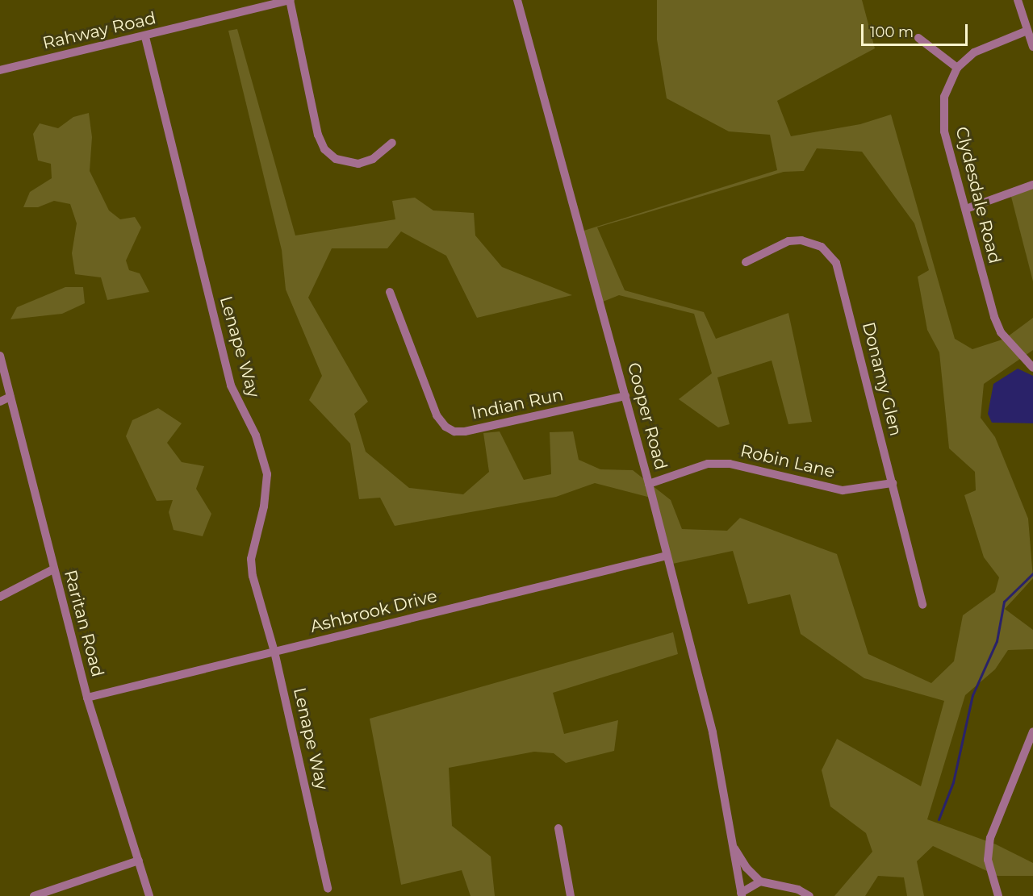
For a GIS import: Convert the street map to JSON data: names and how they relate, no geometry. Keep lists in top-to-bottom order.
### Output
{
  "streets": {
    "street": [
      "Rahway Road",
      "Clydesdale Road",
      "Lenape Way",
      "Donamy Glen",
      "Indian Run",
      "Cooper Road",
      "Robin Lane",
      "Ashbrook Drive",
      "Raritan Road"
    ]
  },
  "crossings": [
    ["Rahway Road", "Lenape Way"],
    ["Lenape Way", "Ashbrook Drive"],
    ["Donamy Glen", "Robin Lane"],
    ["Indian Run", "Cooper Road"],
    ["Cooper Road", "Robin Lane"],
    ["Cooper Road", "Ashbrook Drive"],
    ["Ashbrook Drive", "Raritan Road"]
  ],
  "scale_bar": "100 m"
}
